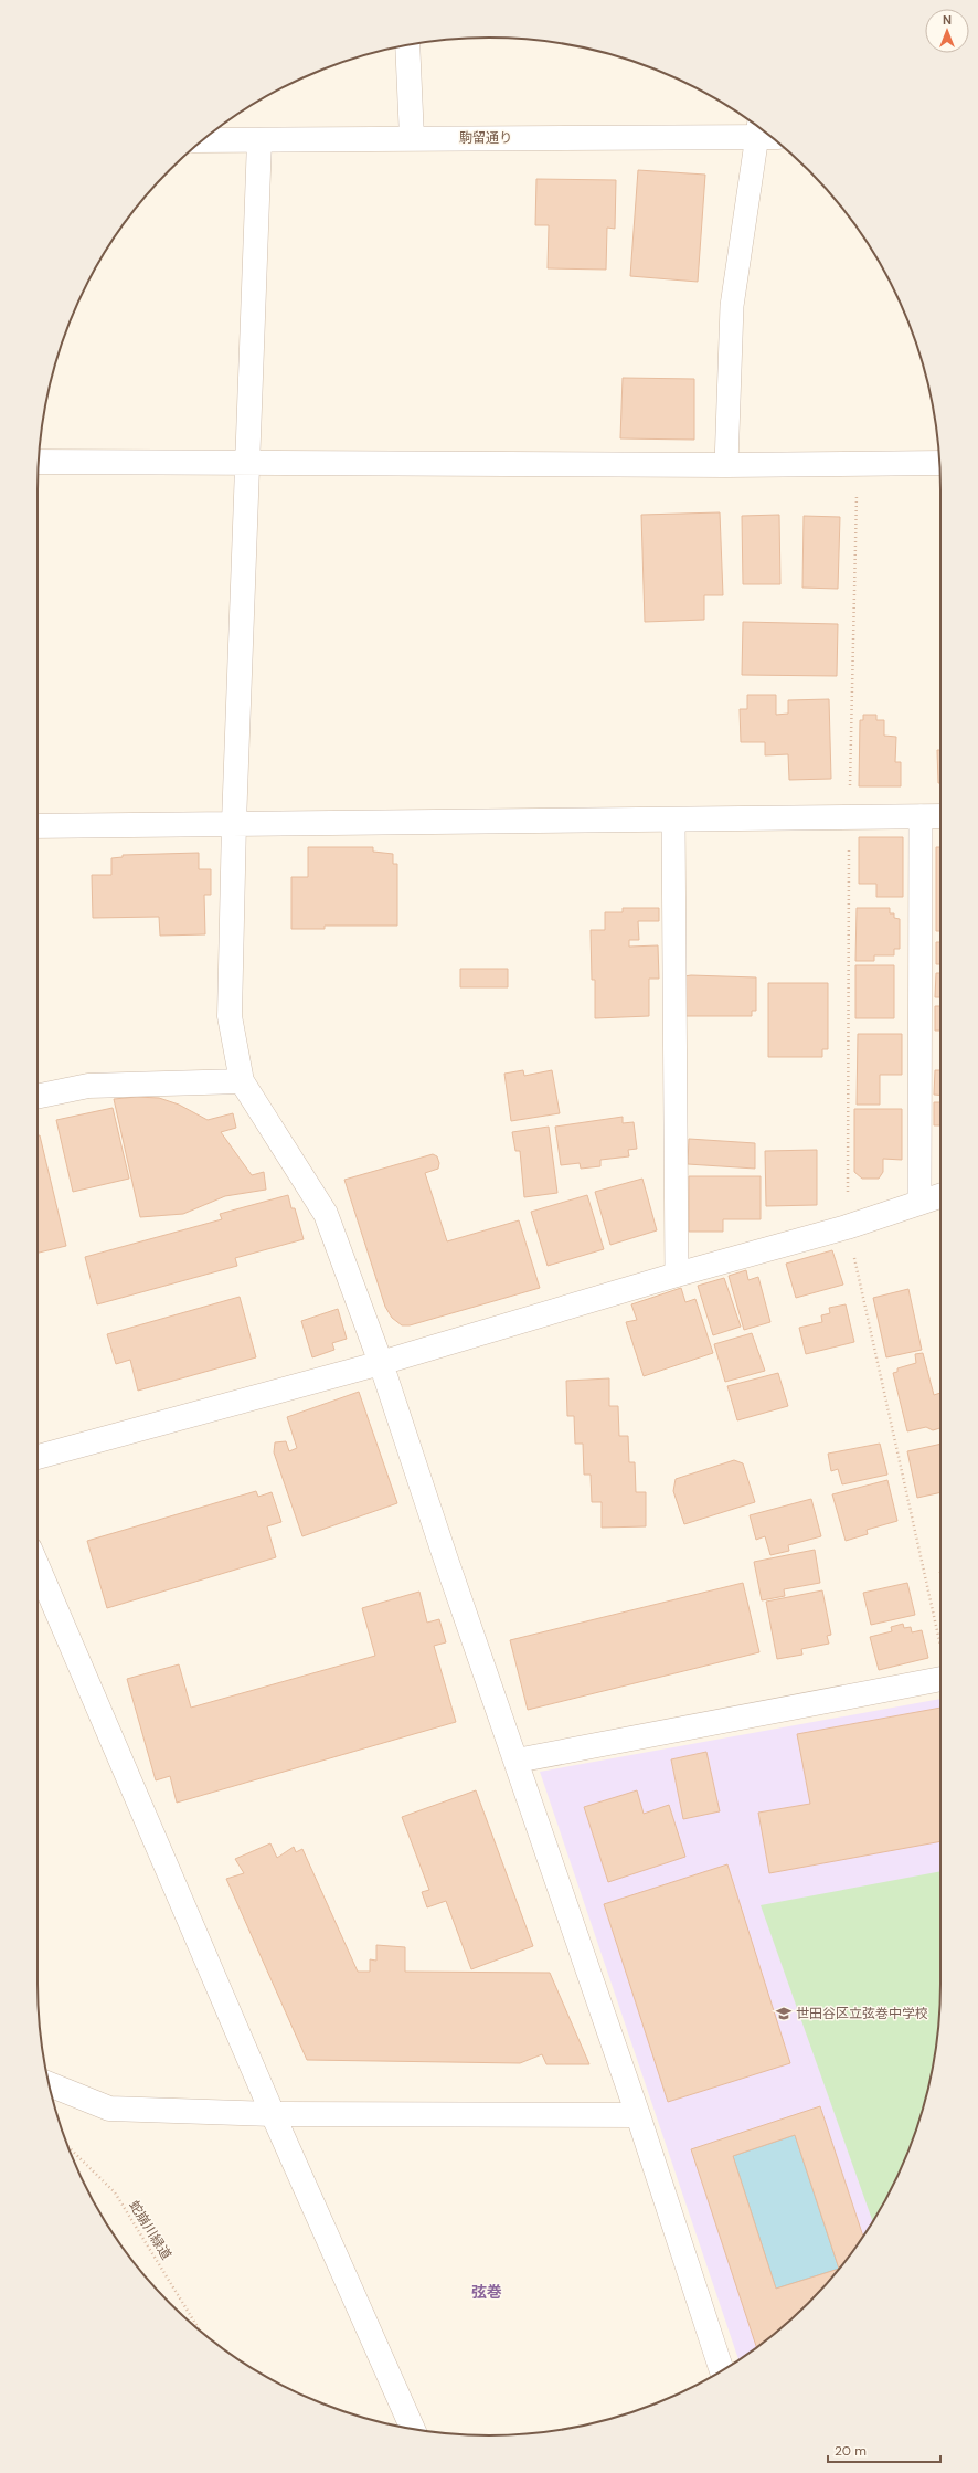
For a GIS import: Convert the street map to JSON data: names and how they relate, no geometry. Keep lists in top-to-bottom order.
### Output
{
  "streets": {
    "street": ["駒留通り"],
    "path": ["蛇崩川緑道"]
  },
  "districts": ["弦巻"],
  "places": {
    "school or university": ["世田谷区立弦巻中学校"]
  },
  "scale_bar": "20 m",
  "north": "top"
}
